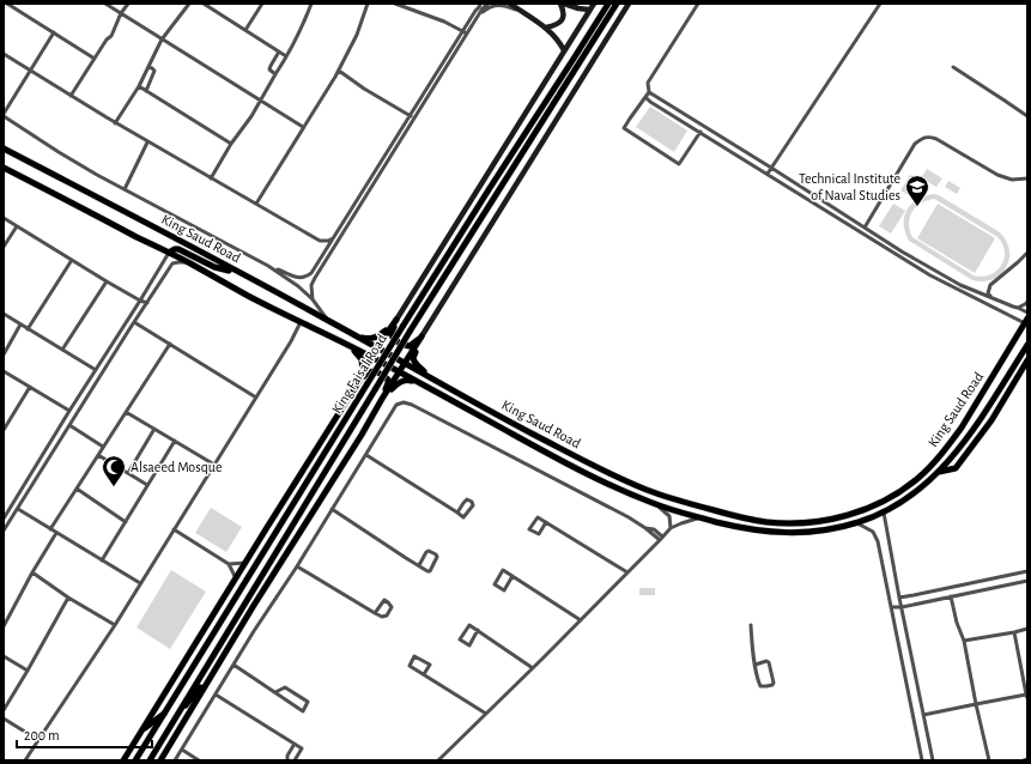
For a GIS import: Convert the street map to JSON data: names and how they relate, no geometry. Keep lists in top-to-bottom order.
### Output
{
  "streets": {
    "main road": ["King Saud Road", "King Faisal Road"]
  },
  "places": {
    "school or university": ["Technical Institute of Naval Studies"],
    "mosque": ["Alsaeed Mosque"]
  },
  "scale_bar": "200 m"
}
